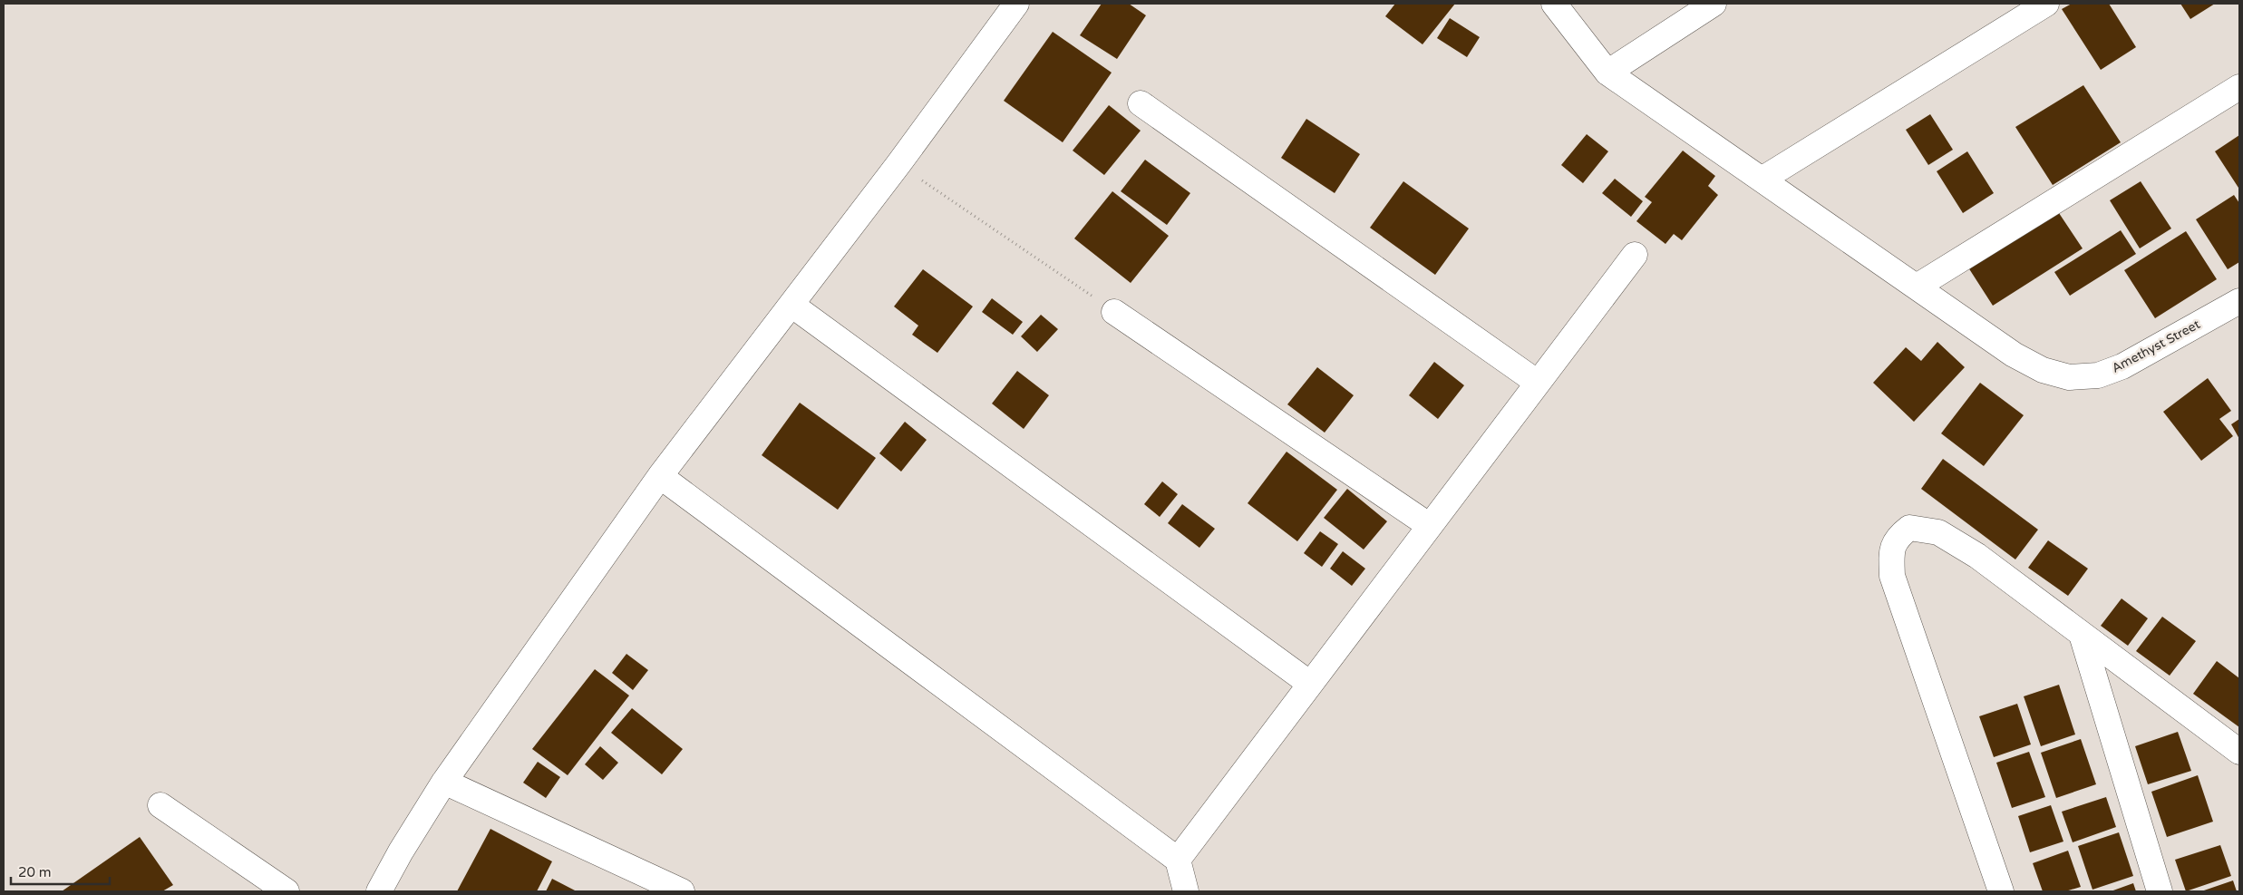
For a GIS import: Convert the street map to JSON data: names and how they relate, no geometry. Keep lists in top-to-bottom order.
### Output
{
  "streets": {
    "street": ["Amethyst Street"]
  },
  "scale_bar": "20 m"
}
